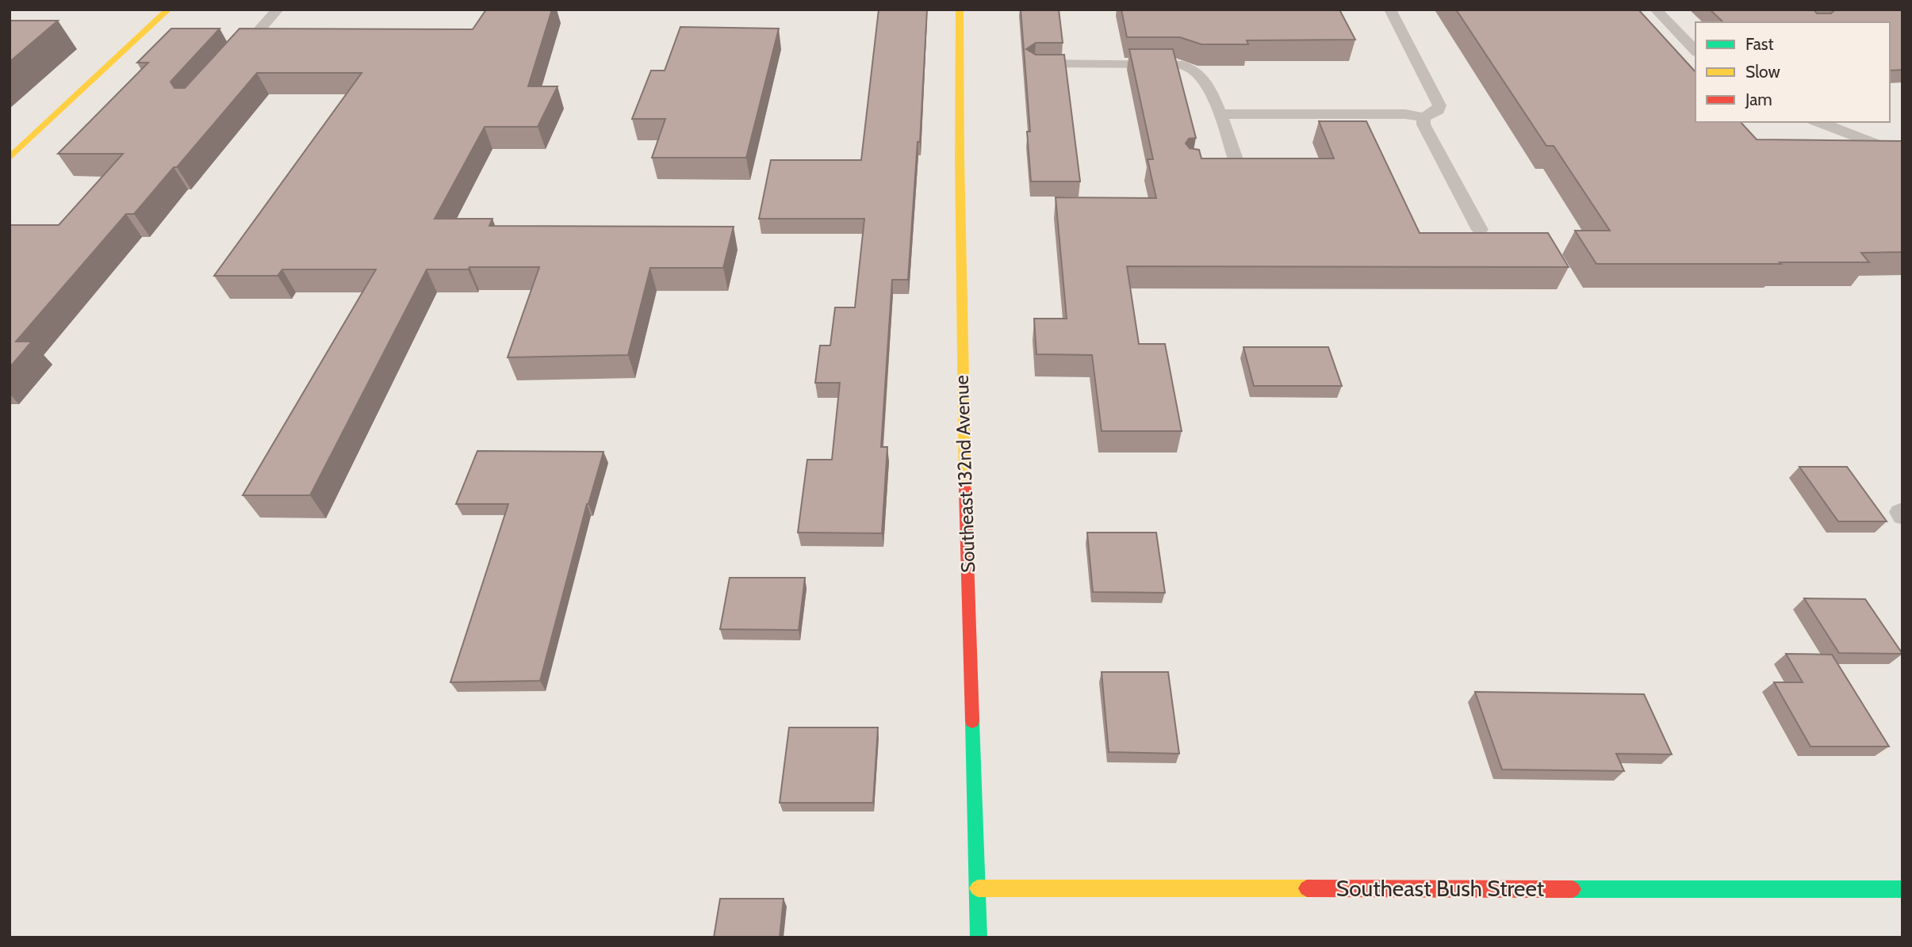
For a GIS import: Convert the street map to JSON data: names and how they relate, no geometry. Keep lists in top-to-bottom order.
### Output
{
  "streets": {
    "street": ["Southeast 132nd Avenue", "Southeast Bush Street"]
  },
  "crossings": [
    ["Southeast 132nd Avenue", "Southeast Bush Street"]
  ],
  "legend": ["Fast", "Slow", "Jam"]
}
